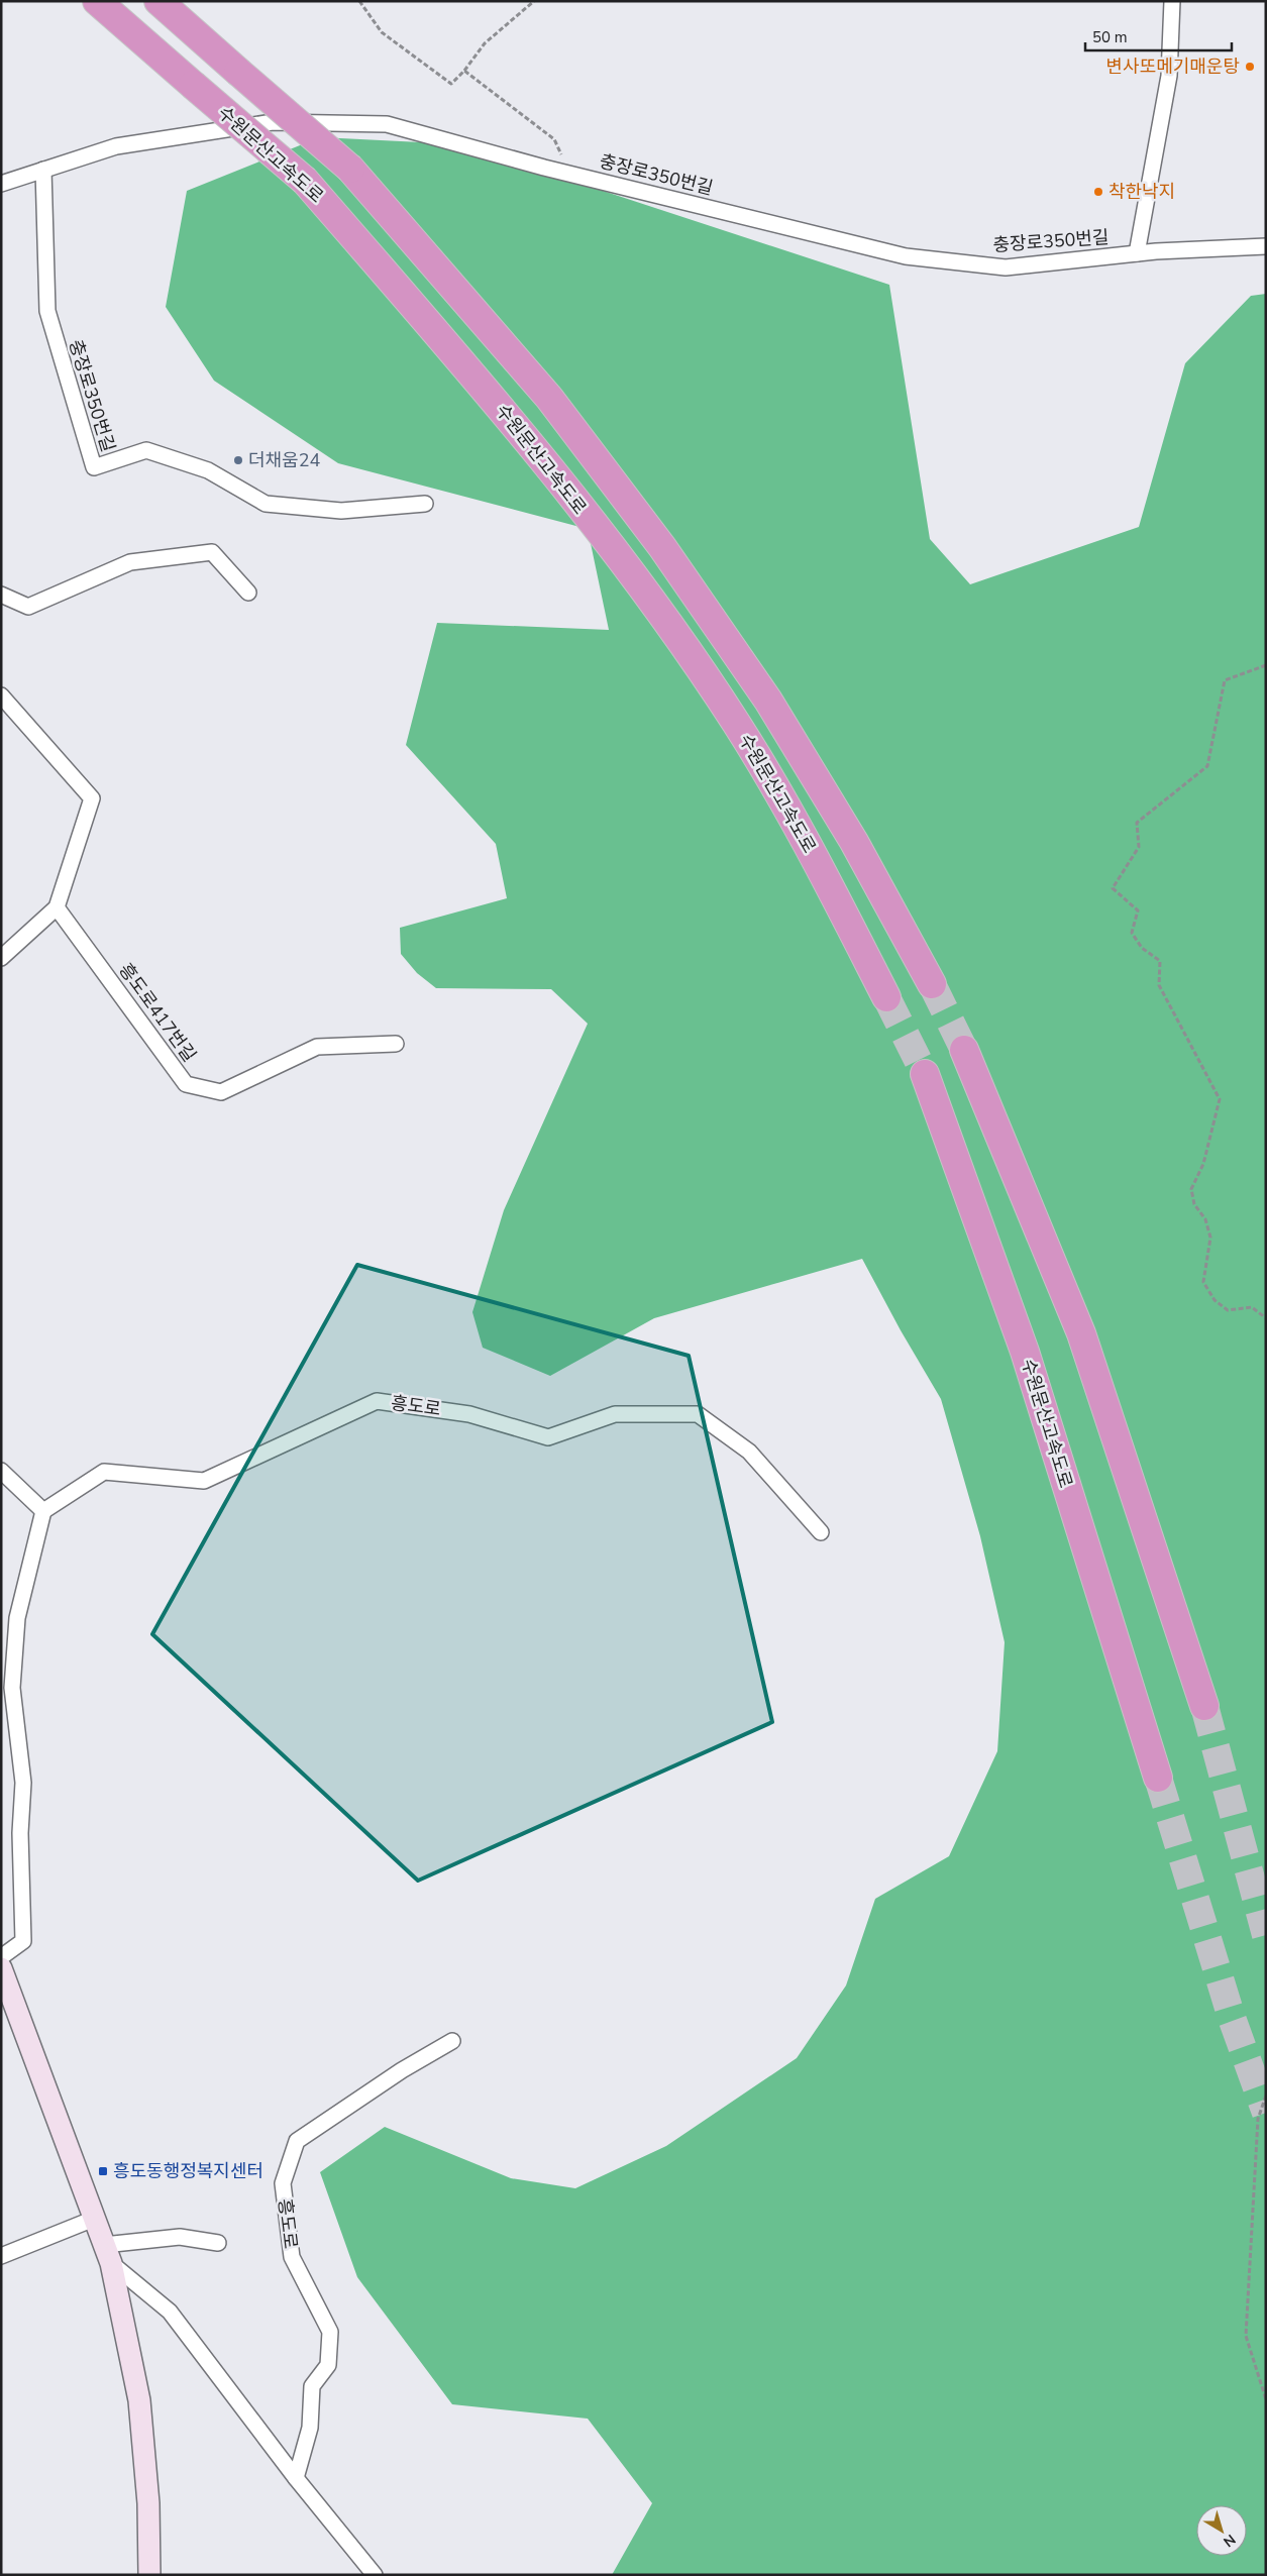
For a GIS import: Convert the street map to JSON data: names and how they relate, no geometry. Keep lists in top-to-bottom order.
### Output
{
  "streets": {
    "highway": ["수원문산고속도로"],
    "street": ["충장로350번길", "흥도로417번길", "흥도로"]
  },
  "places": {
    "other": ["변사또메기매운탕", "착한낙지", "더채움24"],
    "transit": ["흥도동행정복지센터"]
  },
  "scale_bar": "50 m",
  "north": "bottom right"
}
